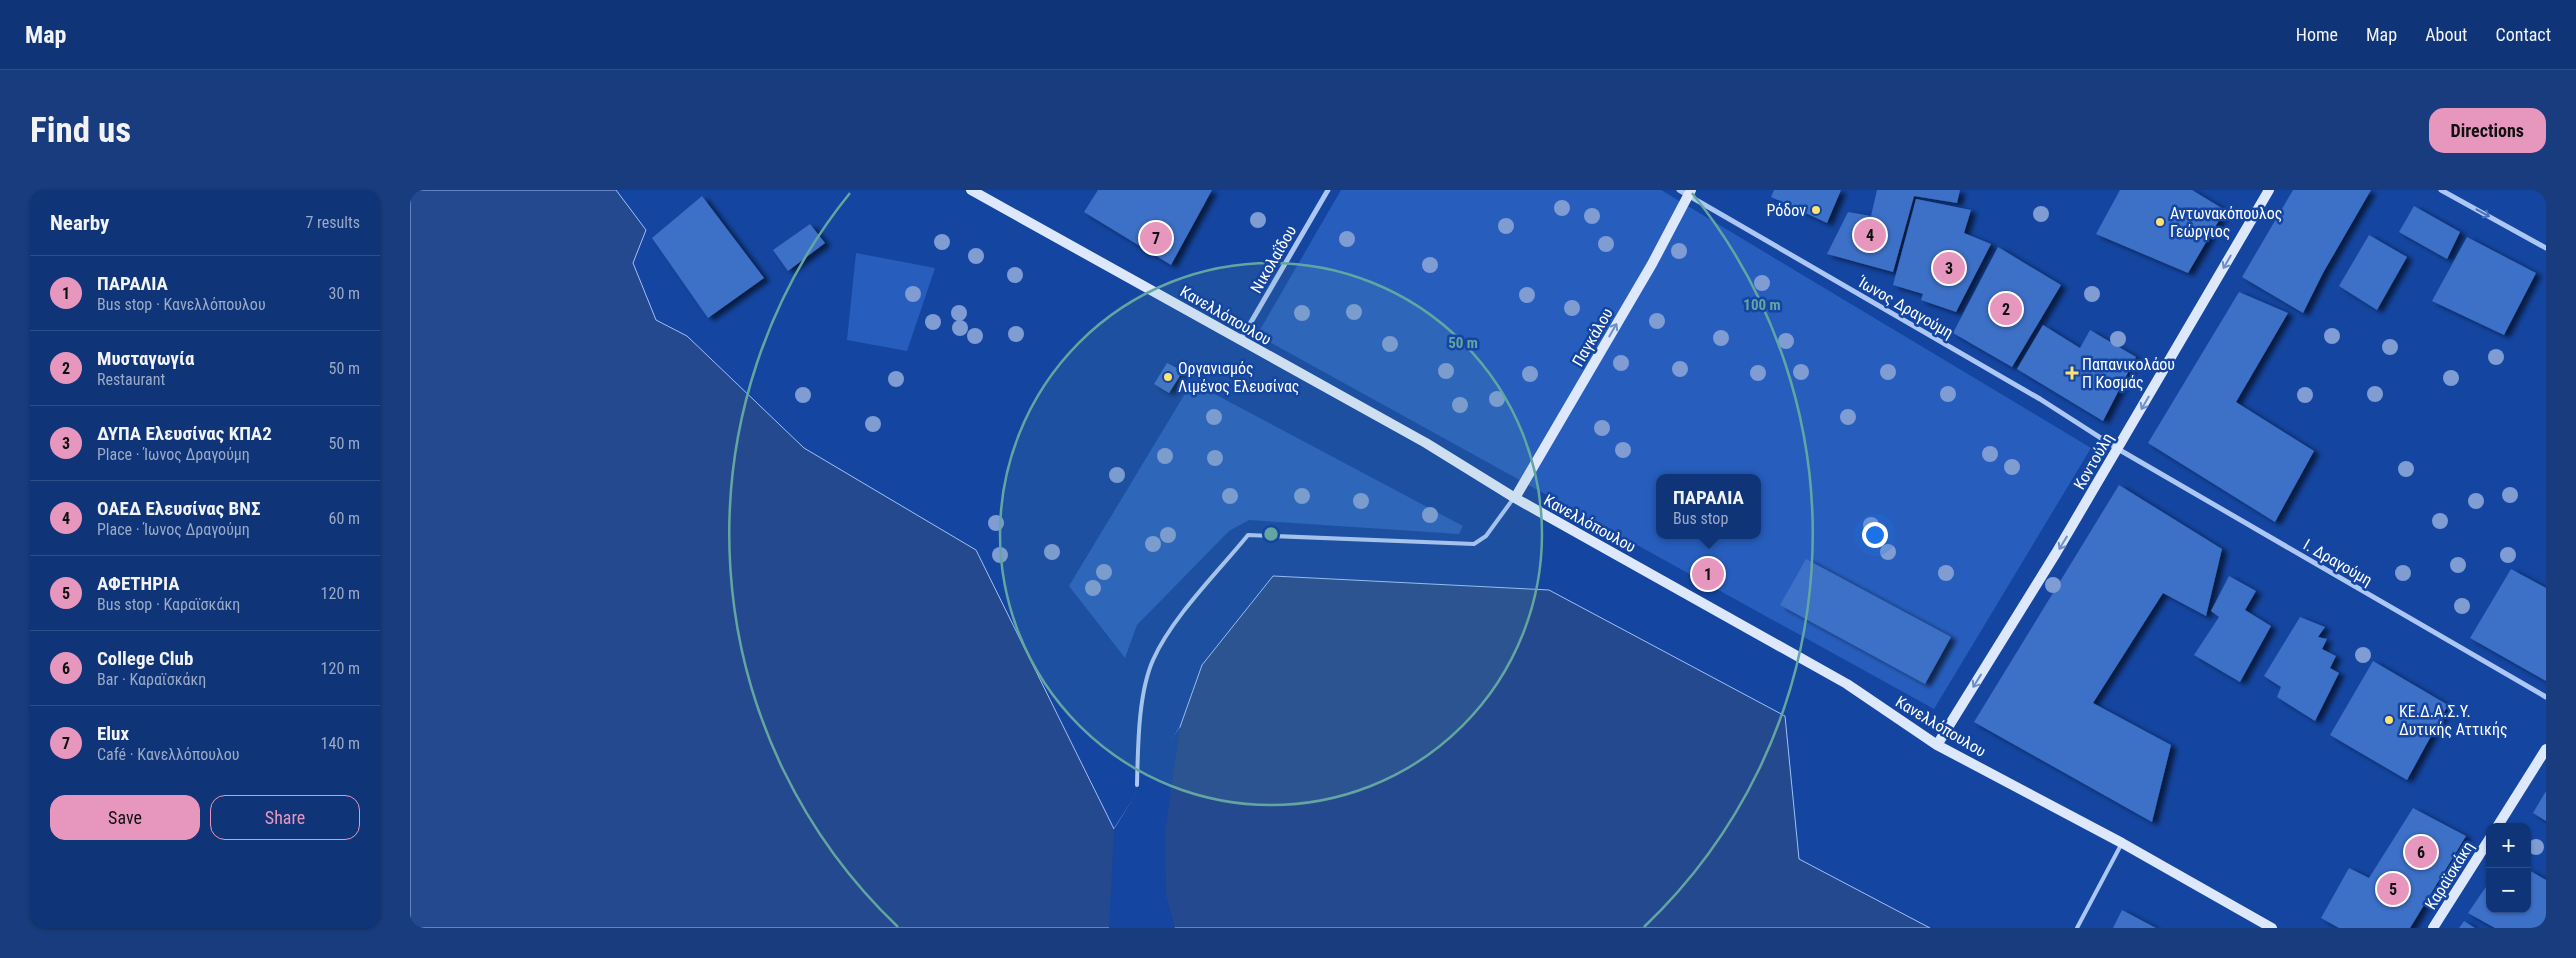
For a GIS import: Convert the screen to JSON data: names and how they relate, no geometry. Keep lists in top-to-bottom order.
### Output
{
  "streets": {
    "main road": [
      "Κανελλόπουλου",
      "Παγκάλου",
      "Κοντούλη",
      "Καραϊσκάκη"
    ],
    "street": ["Νικολαΐδου", "Ίωνος Δραγούμη", "Ι. Δραγούμη"]
  },
  "crossings": [
    ["Νικολαΐδου", "Κανελλόπουλου"],
    ["Ίωνος Δραγούμη", "Παγκάλου"],
    ["Ίωνος Δραγούμη", "Κοντούλη"],
    ["Ίωνος Δραγούμη", "Ι. Δραγούμη"],
    ["Κανελλόπουλου", "Παγκάλου"],
    ["Κανελλόπουλου", "Κοντούλη"],
    ["Κοντούλη", "Ι. Δραγούμη"]
  ],
  "one_way": ["Παγκάλου", "Κοντούλη"],
  "places": {
    "other": [
      "Ρόδον",
      "Αντωνακόπουλος Γεώργιος",
      "Οργανισμός Λιμένος Ελευσίνας",
      "ΚΕ.Δ.Α.Σ.Υ. Δυτικής Αττικής"
    ],
    "health": ["Παπανικολάου Π Κοσμάς"]
  },
  "page": {
    "header": "Map",
    "nav": [
      "Home",
      "Map",
      "About",
      "Contact"
    ],
    "buttons": [
      "Directions",
      ["Save", "Share"]
    ],
    "title": "Find us",
    "heading": ["Nearby", "7 results"],
    "pins": [
      "4",
      "7",
      "3",
      "2",
      "1",
      "6",
      "5"
    ],
    "list": [
      {
        "mark": "1",
        "name": "ΠΑΡΑΛΙΑ",
        "note": "Bus stop · Κανελλόπουλου",
        "value": "30 m"
      },
      {
        "mark": "2",
        "name": "Μυσταγωγία",
        "note": "Restaurant",
        "value": "50 m"
      },
      {
        "mark": "3",
        "name": "ΔΥΠΑ Ελευσίνας ΚΠΑ2",
        "note": "Place · Ίωνος Δραγούμη",
        "value": "50 m"
      },
      {
        "mark": "4",
        "name": "ΟΑΕΔ Ελευσίνας ΒΝΣ",
        "note": "Place · Ίωνος Δραγούμη",
        "value": "60 m"
      },
      {
        "mark": "5",
        "name": "ΑΦΕΤΗΡΙΑ",
        "note": "Bus stop · Καραϊσκάκη",
        "value": "120 m"
      },
      {
        "mark": "6",
        "name": "College Club",
        "note": "Bar · Καραϊσκάκη",
        "value": "120 m"
      },
      {
        "mark": "7",
        "name": "Elux",
        "note": "Café · Κανελλόπουλου",
        "value": "140 m"
      }
    ],
    "popup": ["ΠΑΡΑΛΙΑ", "Bus stop"],
    "map_buttons": ["+", "−"]
  },
  "rings": ["100 m", "50 m"]
}
